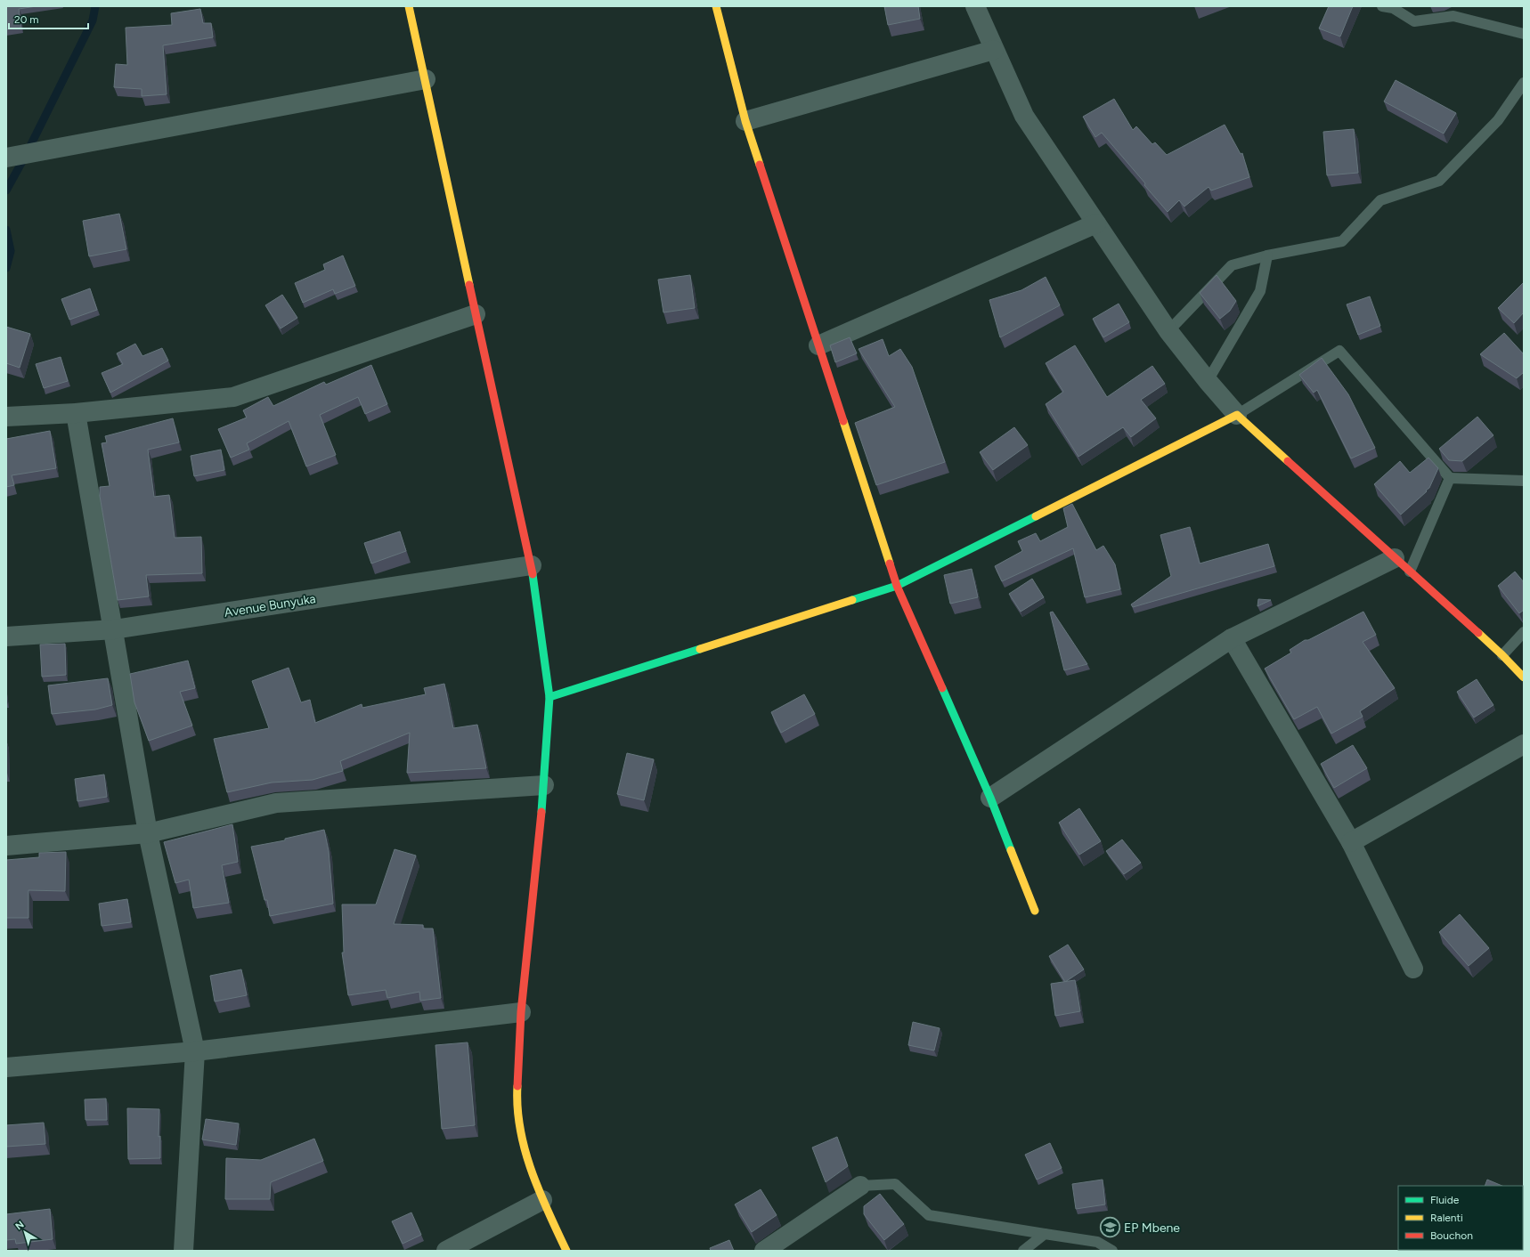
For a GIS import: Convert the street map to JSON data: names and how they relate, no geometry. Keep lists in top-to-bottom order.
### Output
{
  "streets": {
    "street": ["Avenue Bunyuka"]
  },
  "places": {
    "school or university": ["EP Mbene"]
  },
  "legend": ["Fluide", "Ralenti", "Bouchon"],
  "scale_bar": "20 m",
  "north": "top left"
}
